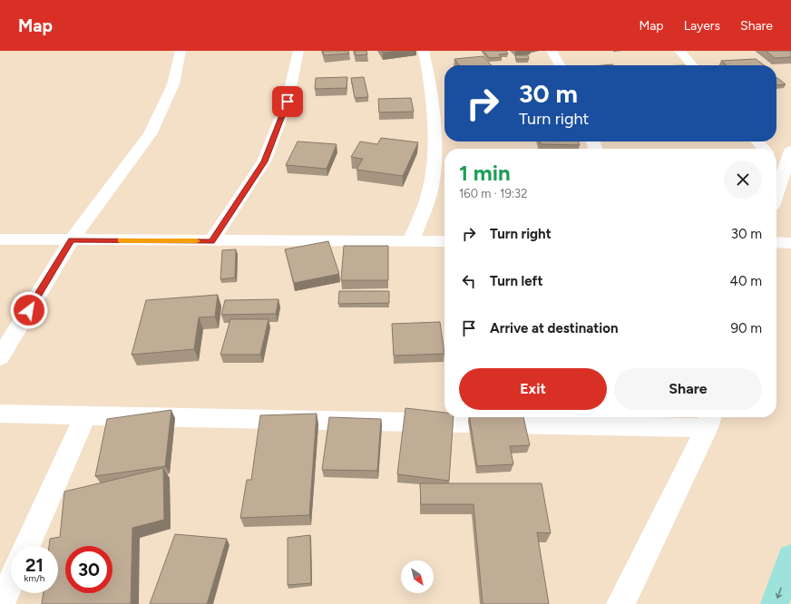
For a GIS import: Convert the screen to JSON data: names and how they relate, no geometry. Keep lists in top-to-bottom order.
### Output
{
  "north": "bottom right",
  "page": {
    "header": "Map",
    "nav": ["Map", "Layers", "Share"],
    "turn": ["30 m", "Turn right"],
    "heading": ["1 min", "160 m · 19:32"],
    "list": [
      {
        "name": "Turn right",
        "value": "30 m"
      },
      {
        "name": "Turn left",
        "value": "40 m"
      },
      {
        "name": "Arrive at destination",
        "value": "90 m"
      }
    ],
    "buttons": ["Exit", "Share"],
    "speed": "21 km/h",
    "limit": "30"
  }
}
